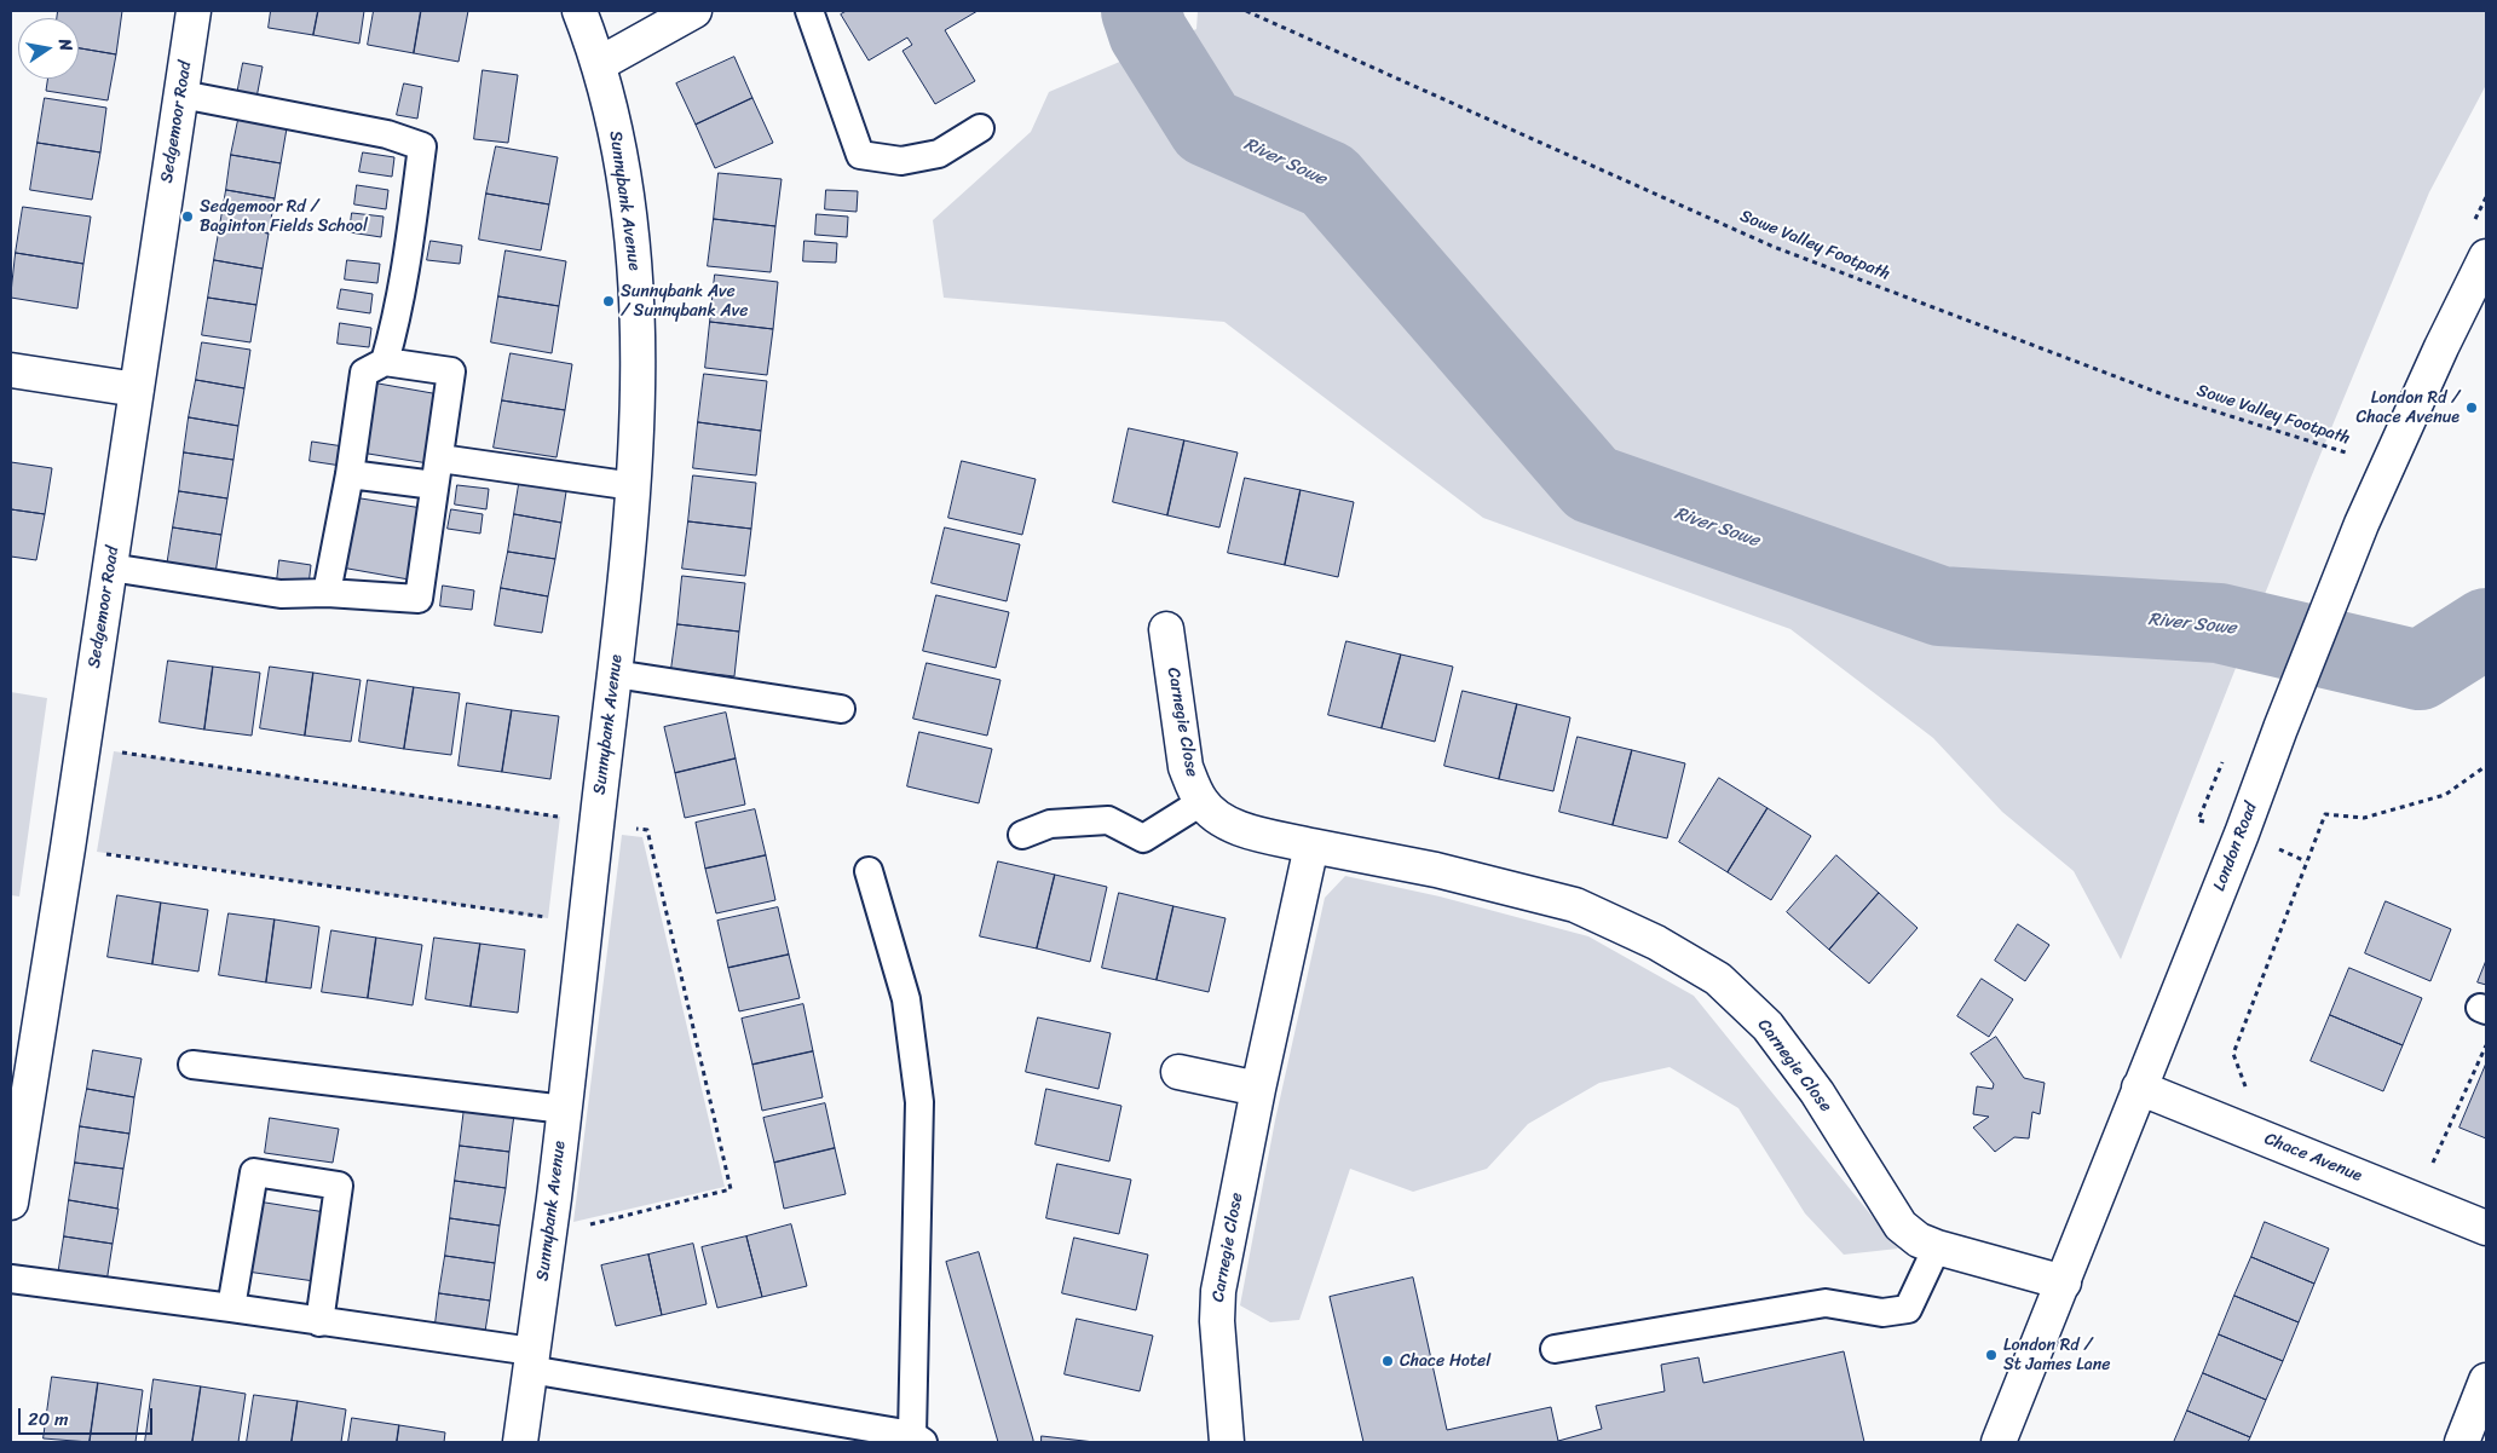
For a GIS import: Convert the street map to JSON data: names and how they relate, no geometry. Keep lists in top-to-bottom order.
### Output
{
  "streets": {
    "street": [
      "Sedgemoor Road",
      "Sunnybank Avenue",
      "Carnegie Close",
      "London Road",
      "Chace Avenue"
    ],
    "path": ["Sowe Valley Footpath"]
  },
  "crossings": [
    ["Sowe Valley Footpath", "London Road"],
    ["Carnegie Close", "London Road"],
    ["London Road", "Chace Avenue"]
  ],
  "water": ["River Sowe"],
  "places": [
    "Sedgemoor Rd / Baginton Fields School",
    "Sunnybank Ave / Sunnybank Ave",
    "London Rd / Chace Avenue",
    "London Rd / St James Lane",
    "Chace Hotel"
  ],
  "scale_bar": "20 m",
  "north": "right"
}
